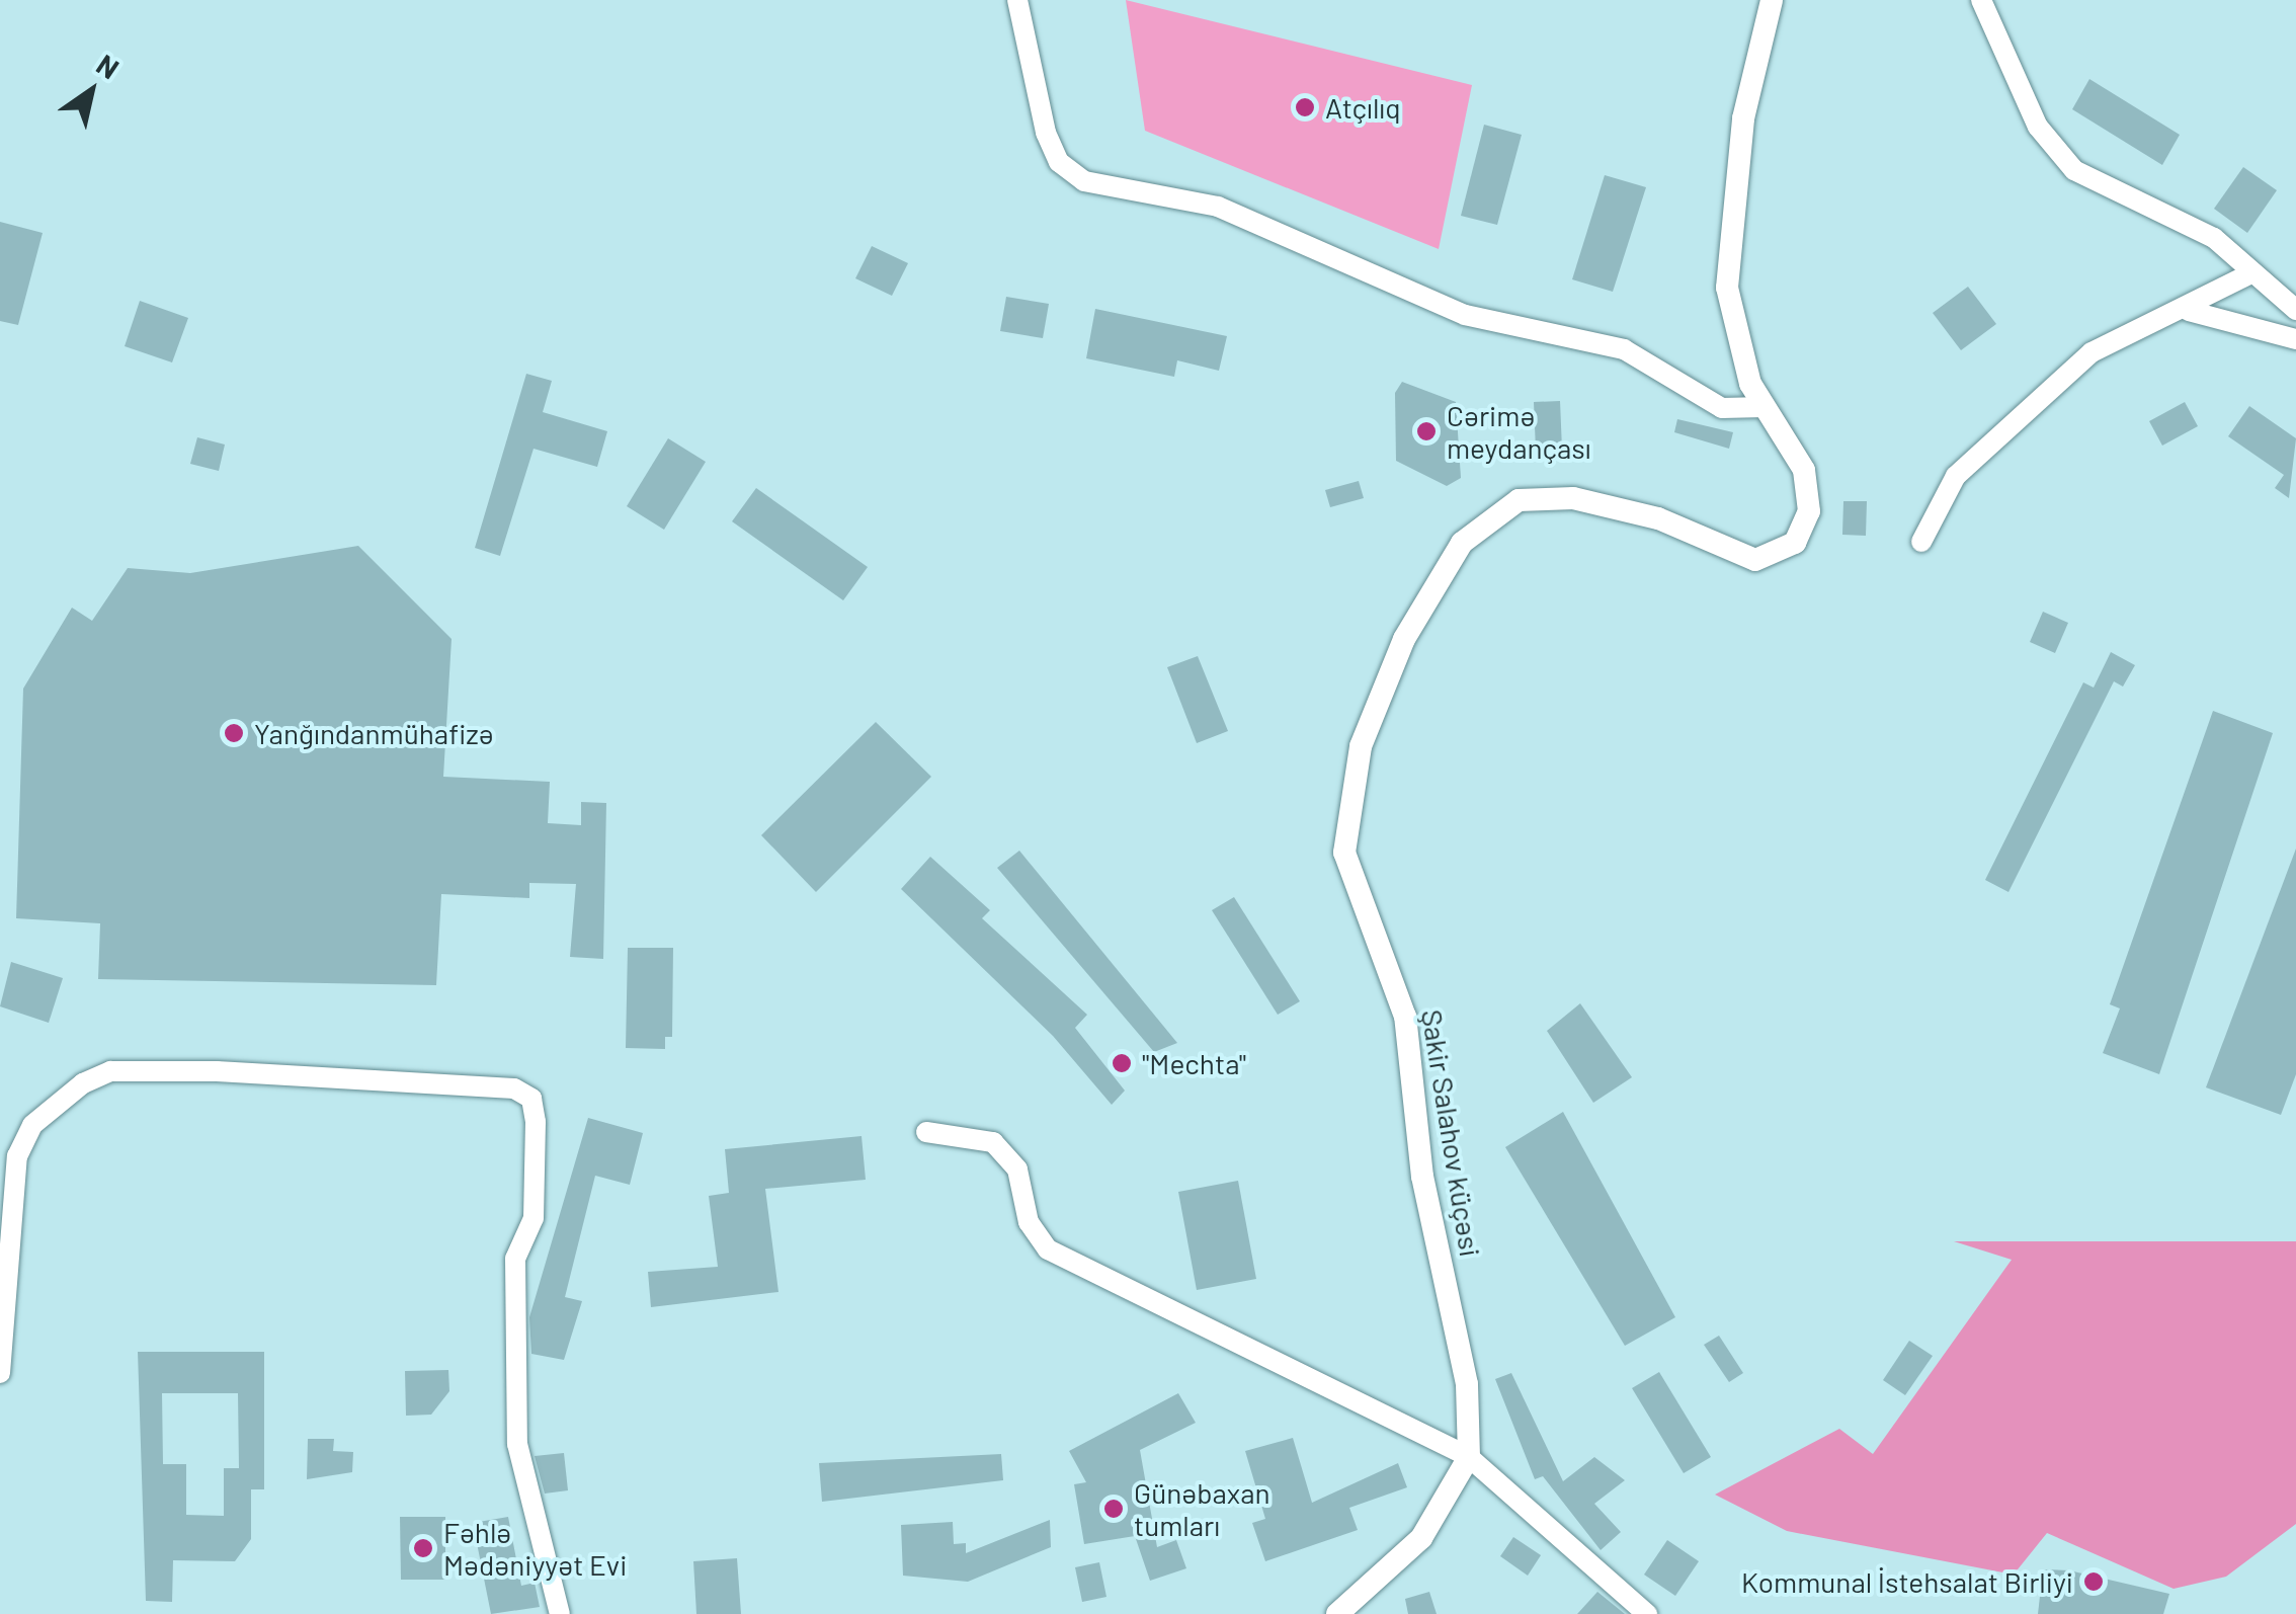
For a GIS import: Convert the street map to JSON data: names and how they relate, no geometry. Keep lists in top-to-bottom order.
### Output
{
  "streets": {
    "street": ["Şakir Salahov küçəsi"]
  },
  "places": [
    "Atçılıq",
    "Cərimə meydançası",
    "Yanğındanmühafizə",
    "\"Mechta\"",
    "Günəbaxan tumları",
    "Fəhlə Mədəniyyət Evi",
    "Kommunal İstehsalat Birliyi"
  ],
  "north": "top right"
}
